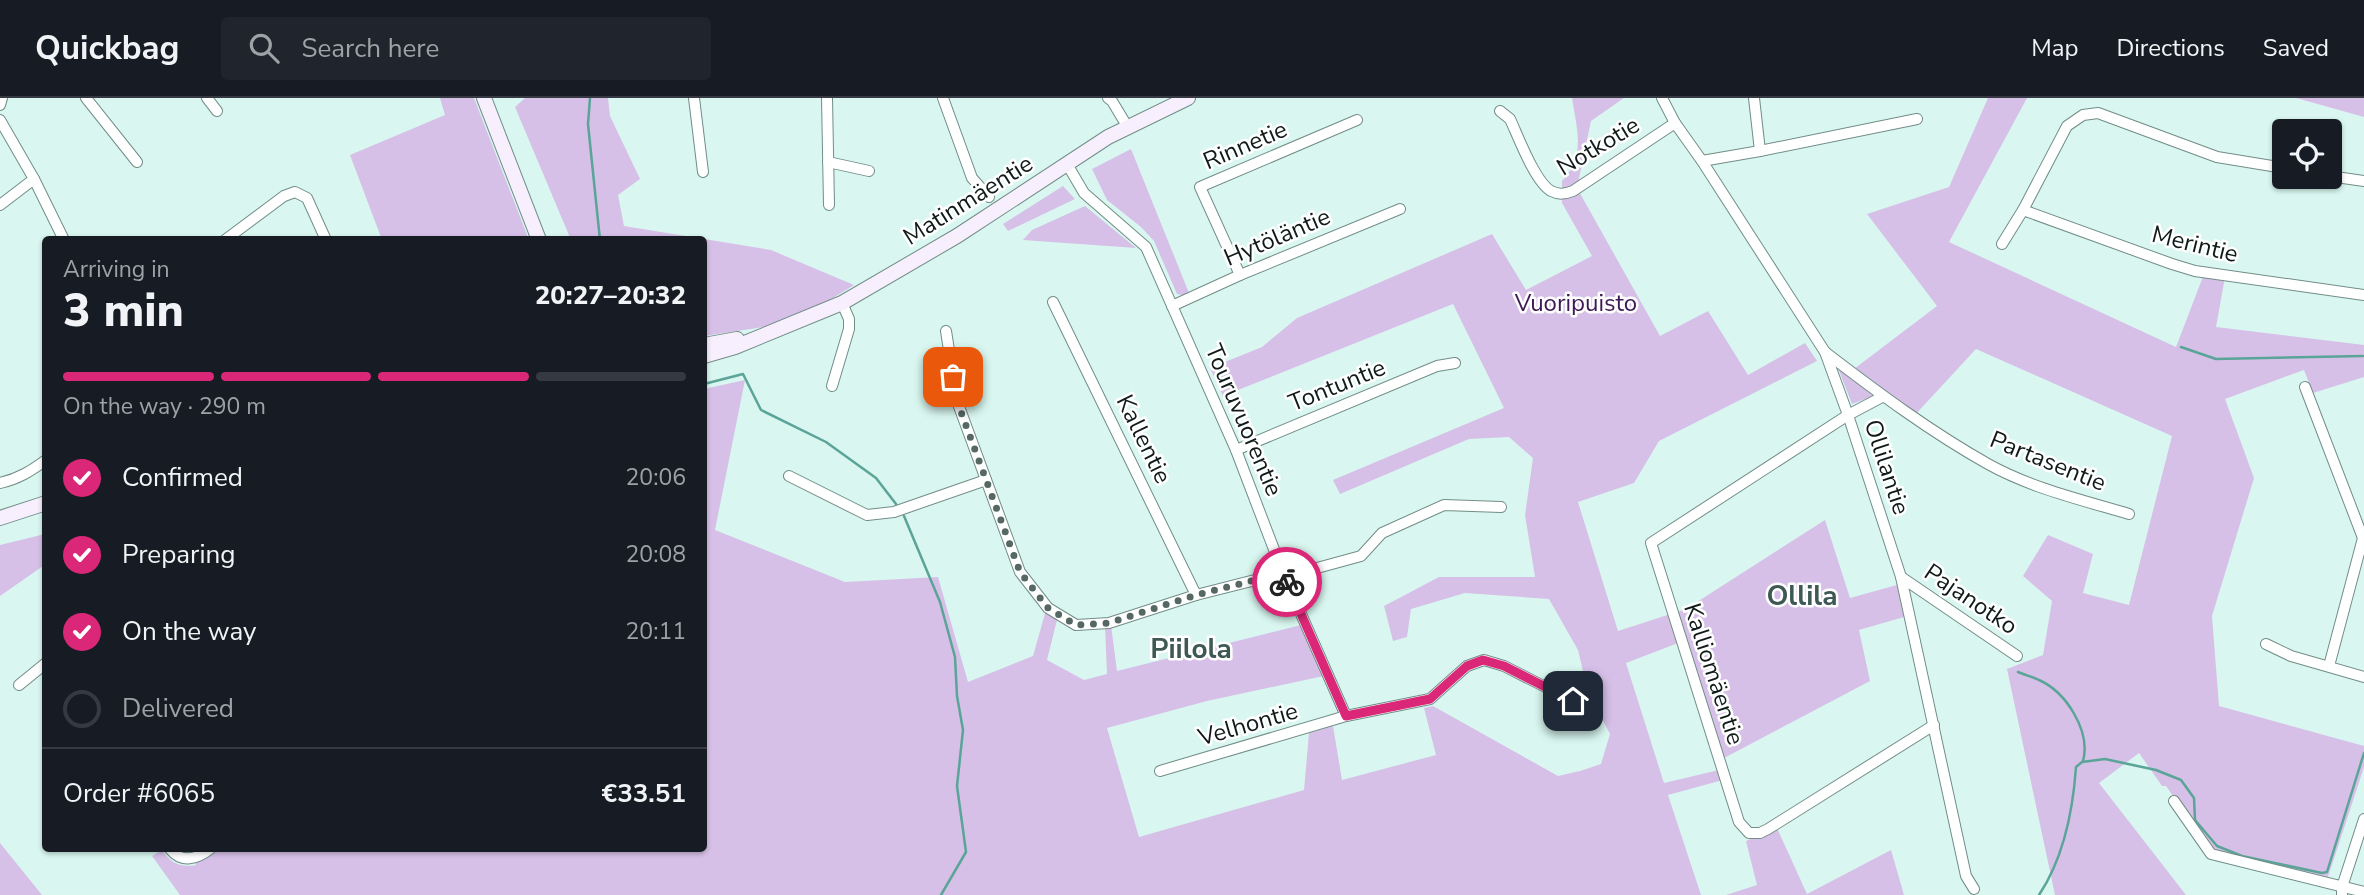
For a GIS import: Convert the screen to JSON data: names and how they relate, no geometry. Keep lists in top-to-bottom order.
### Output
{
  "streets": {
    "main road": ["Matinmäentie"],
    "street": [
      "Rinnetie",
      "Notkotie",
      "Hytöläntie",
      "Merintie",
      "Tontuntie",
      "Touruvuorentie",
      "Kallentie",
      "Partasentie",
      "Ollilantie",
      "Pajanotko",
      "Kalliomäentie",
      "Velhontie"
    ]
  },
  "crossings": [
    ["Rinnetie", "Hytöläntie"],
    ["Notkotie", "Ollilantie"],
    ["Matinmäentie", "Touruvuorentie"],
    ["Hytöläntie", "Touruvuorentie"],
    ["Tontuntie", "Touruvuorentie"],
    ["Touruvuorentie", "Velhontie"],
    ["Partasentie", "Ollilantie"],
    ["Ollilantie", "Pajanotko"],
    ["Ollilantie", "Kalliomäentie"]
  ],
  "districts": ["Ollila", "Piilola"],
  "parks": ["Vuoripuisto"],
  "page": {
    "header": "Quickbag",
    "search": "Search here",
    "nav": ["Map", "Directions", "Saved"],
    "heading": ["3 min", "Arriving in", "20:27–20:32"],
    "panel": ["Order #6065", "€33.51"],
    "bar": "On the way · 290 m",
    "list": [
      ["Confirmed", "20:06"],
      ["Preparing", "20:08"],
      ["On the way", "20:11"],
      "Delivered"
    ]
  }
}
